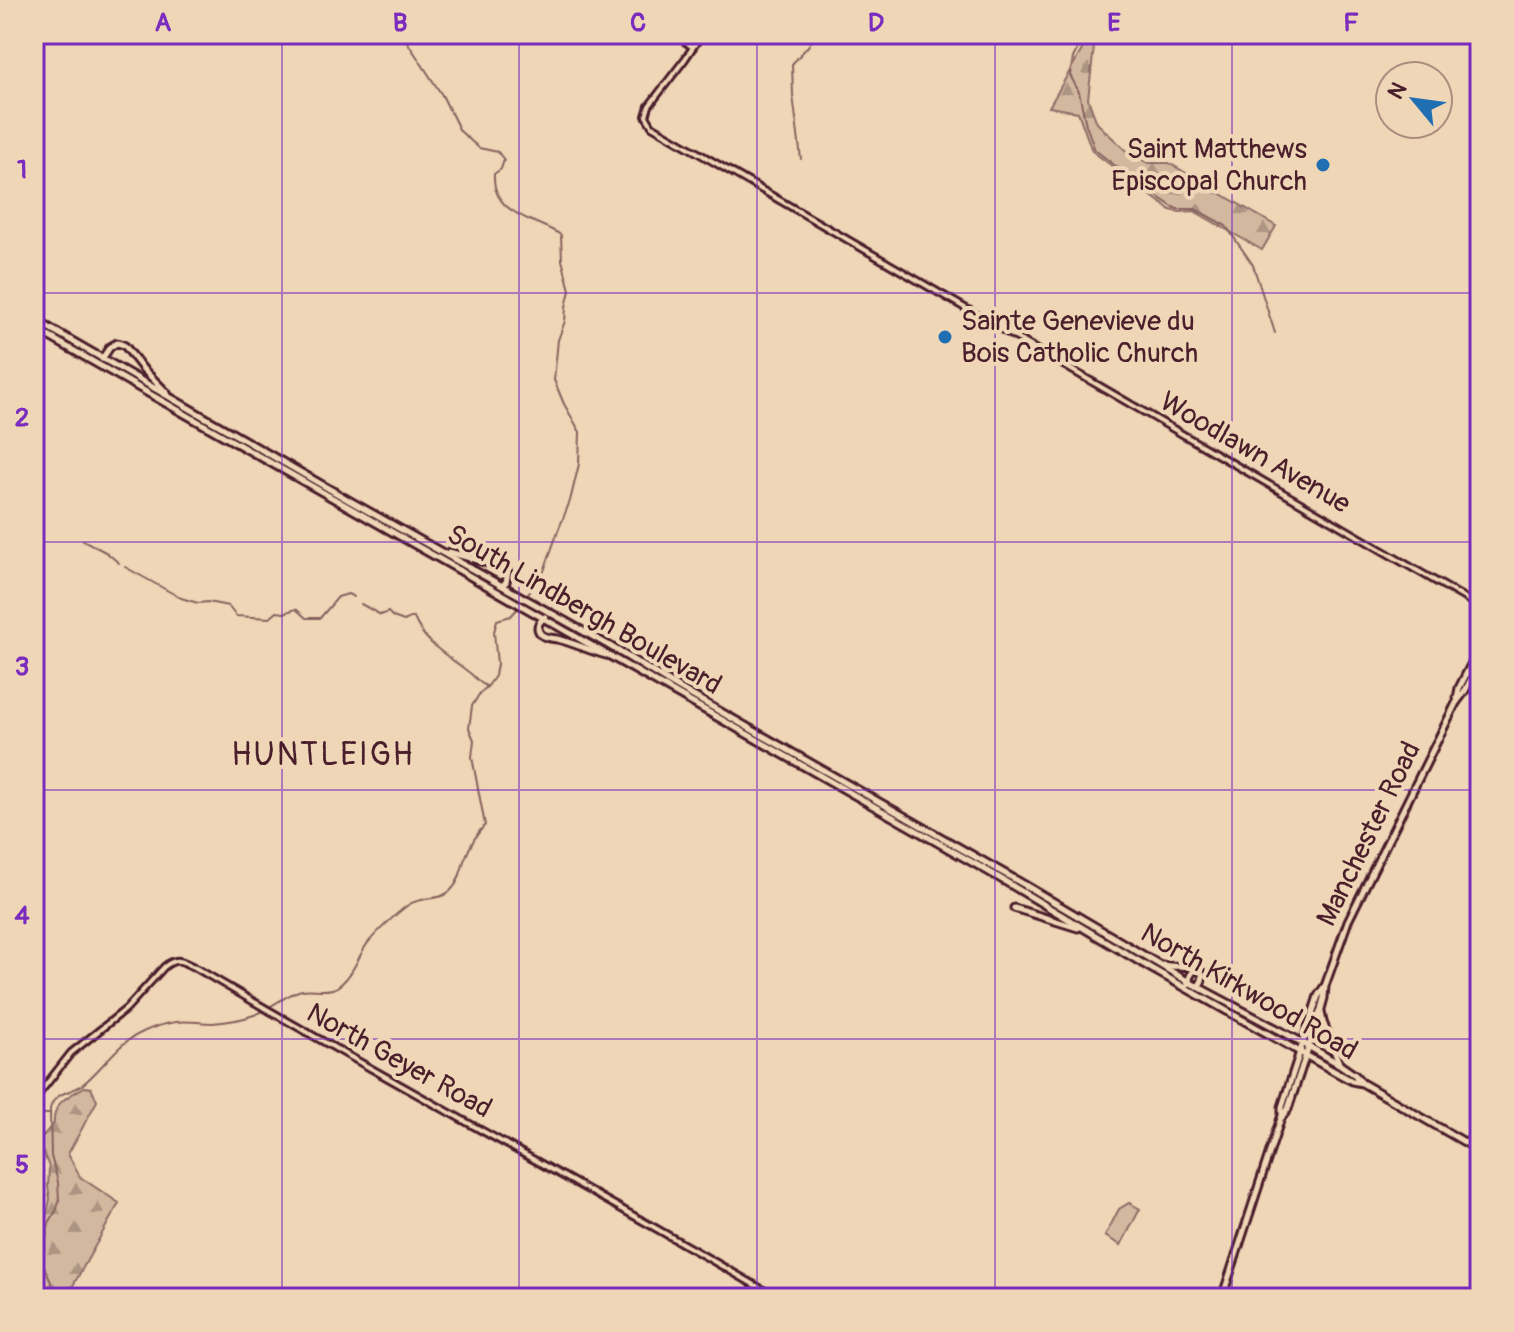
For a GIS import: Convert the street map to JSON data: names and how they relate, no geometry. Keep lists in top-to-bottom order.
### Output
{
  "streets": {
    "main road": ["South Lindbergh Boulevard", "Manchester Road", "North Kirkwood Road"],
    "street": ["Woodlawn Avenue", "North Geyer Road"]
  },
  "crossings": [
    ["South Lindbergh Boulevard", "North Kirkwood Road"],
    ["Manchester Road", "North Kirkwood Road"]
  ],
  "districts": ["HUNTLEIGH"],
  "places": ["Saint Matthews Episcopal Church", "Sainte Genevieve du Bois Catholic Church"],
  "north": "top left",
  "grid": {
    "columns": [
      "A",
      "B",
      "C",
      "D",
      "E",
      "F"
    ],
    "rows": [
      "1",
      "2",
      "3",
      "4",
      "5"
    ]
  }
}
